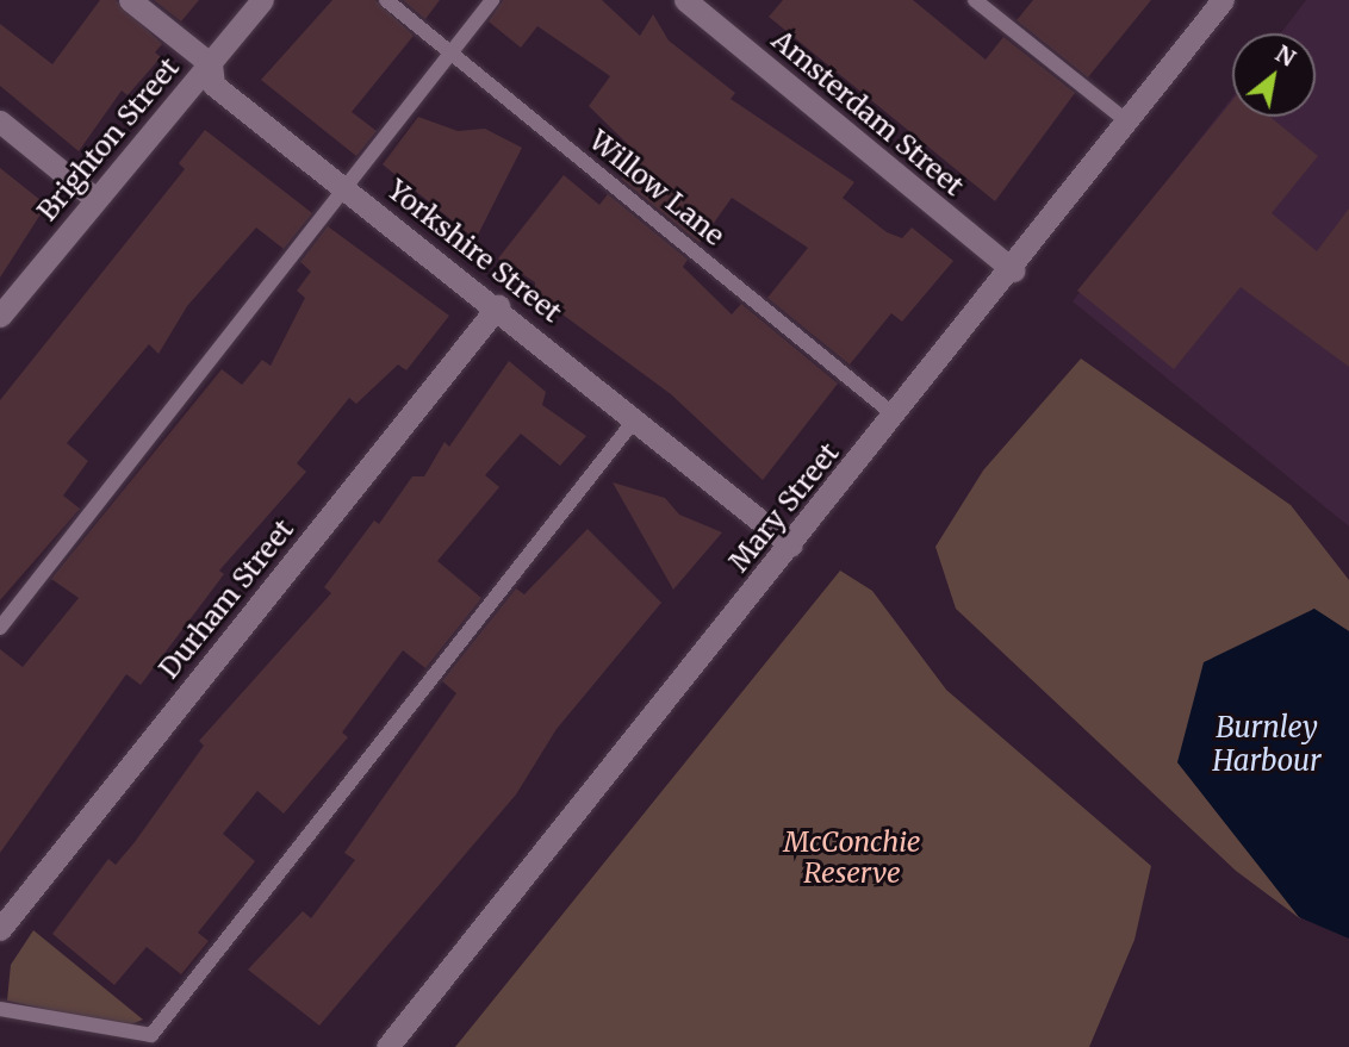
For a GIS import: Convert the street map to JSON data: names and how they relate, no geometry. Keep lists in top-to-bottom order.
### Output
{
  "streets": {
    "street": [
      "Amsterdam Street",
      "Brighton Street",
      "Yorkshire Street",
      "Mary Street",
      "Durham Street"
    ],
    "lane": ["Willow Lane"]
  },
  "crossings": [
    ["Amsterdam Street", "Mary Street"],
    ["Brighton Street", "Yorkshire Street"],
    ["Willow Lane", "Mary Street"],
    ["Yorkshire Street", "Mary Street"],
    ["Yorkshire Street", "Durham Street"]
  ],
  "water": ["Burnley Harbour"],
  "parks": ["McConchie Reserve"],
  "north": "top right"
}
